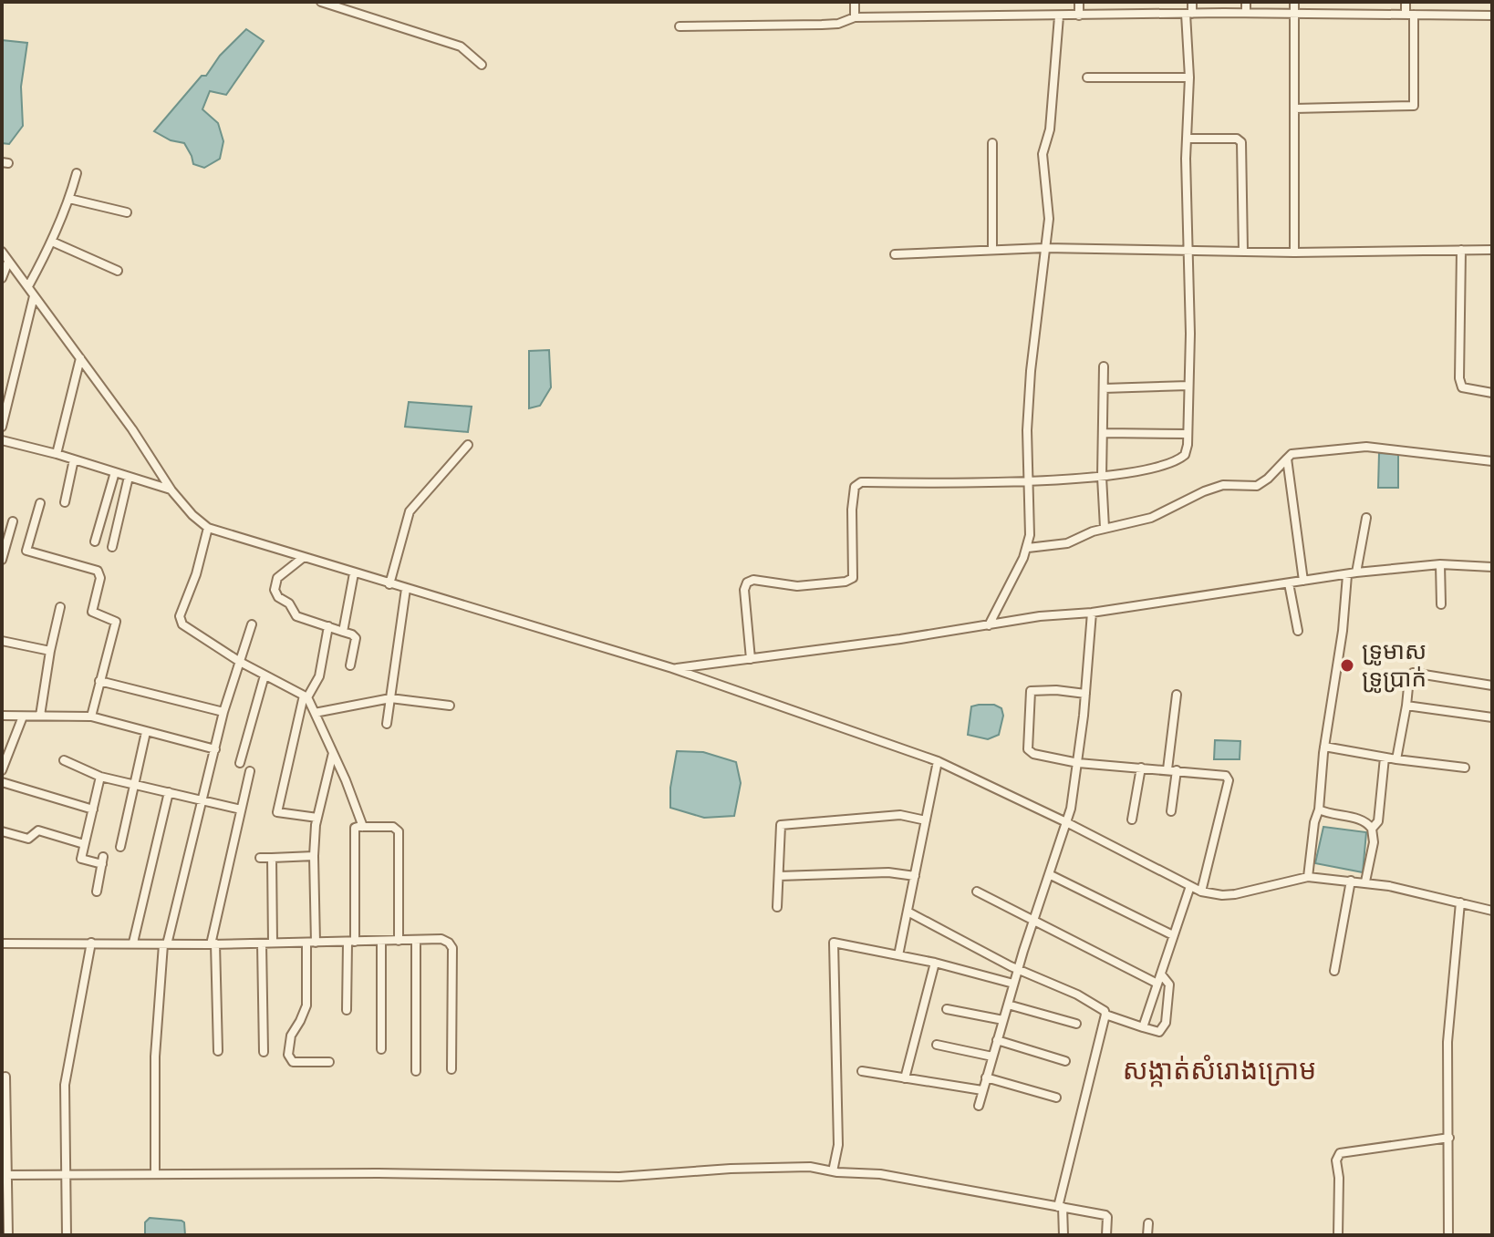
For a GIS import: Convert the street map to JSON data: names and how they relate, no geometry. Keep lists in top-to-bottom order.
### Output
{
  "districts": ["សង្កាត់សំរោងក្រោម"],
  "places": ["ទ្រូមាស ទ្រូប្រាក់"]
}
